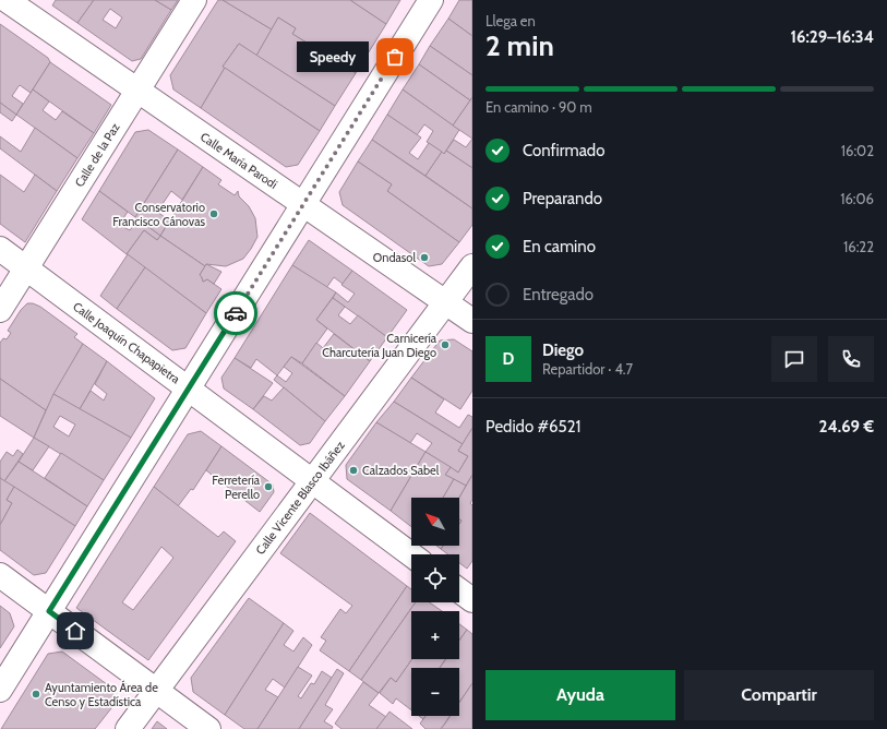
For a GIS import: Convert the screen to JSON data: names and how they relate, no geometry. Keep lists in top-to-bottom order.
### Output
{
  "streets": {
    "street": [
      "Calle de la Paz",
      "Calle María Parodi",
      "Calle Joaquín Chapapietra",
      "Calle Vicente Blasco Ibáñez"
    ]
  },
  "crossings": [
    ["Calle de la Paz", "Calle María Parodi"],
    ["Calle de la Paz", "Calle Joaquín Chapapietra"],
    ["Calle María Parodi", "Calle Vicente Blasco Ibáñez"],
    ["Calle Joaquín Chapapietra", "Calle Vicente Blasco Ibáñez"]
  ],
  "places": [
    "Speedy",
    "Conservatorio Francisco Cánovas",
    "Ondasol",
    "Carnicería Charcutería Juan Diego",
    "Calzados Sabel",
    "Ferretería Perello",
    "Ayuntamiento Área de Censo y Estadística"
  ],
  "north": "top left",
  "page": {
    "heading": ["2 min", "Llega en", "16:29–16:34"],
    "panel": [
      "Diego",
      "Repartidor · 4.7",
      "Pedido #6521",
      "24.69 €"
    ],
    "bubble": "Speedy",
    "bar": "En camino · 90 m",
    "list": [
      ["Confirmado", "16:02"],
      ["Preparando", "16:06"],
      ["En camino", "16:22"],
      "Entregado"
    ],
    "round": "D",
    "map_buttons": ["+", "−"],
    "buttons": ["Ayuda", "Compartir"]
  }
}
